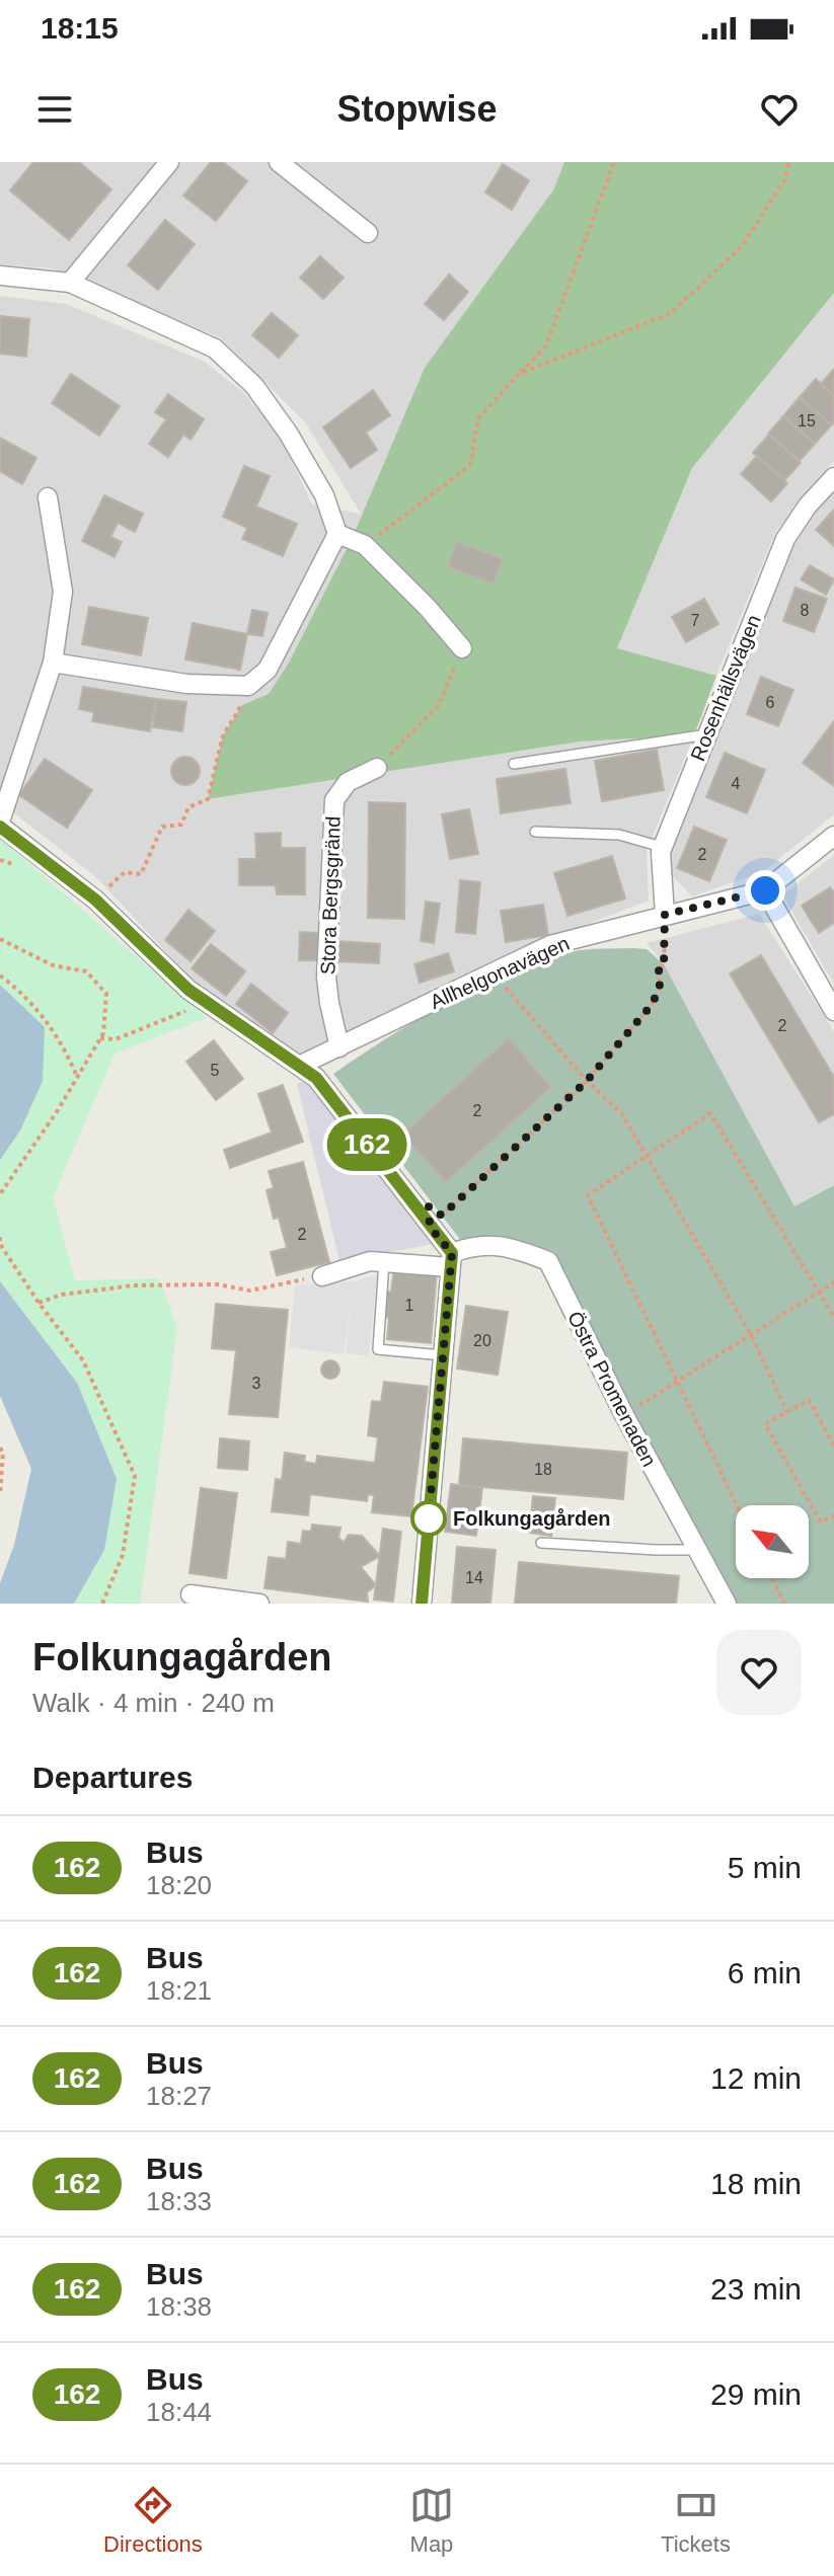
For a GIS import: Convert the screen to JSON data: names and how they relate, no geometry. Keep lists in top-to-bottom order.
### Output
{
  "streets": {
    "street": [
      "Rosenhällsvägen",
      "Stora Bergsgränd",
      "Allhelgonavägen",
      "Östra Promenaden"
    ]
  },
  "crossings": [
    ["Rosenhällsvägen", "Allhelgonavägen"],
    ["Stora Bergsgränd", "Allhelgonavägen"]
  ],
  "places": ["Folkungagården"],
  "lines": ["bus line 162"],
  "house_numbers": [
    "15",
    "8",
    "7",
    "6",
    "4",
    "2",
    "2",
    "5",
    "2",
    "2",
    "1",
    "20",
    "3",
    "18",
    "14"
  ],
  "north": "top left",
  "page": {
    "status": "18:15",
    "header": "Stopwise",
    "on_map": "162",
    "heading": [
      ["Folkungagården", "Walk · 4 min · 240 m"],
      "Departures"
    ],
    "list": [
      {
        "mark": "162",
        "name": "Bus",
        "note": "18:20",
        "value": "5 min"
      },
      {
        "mark": "162",
        "name": "Bus",
        "note": "18:21",
        "value": "6 min"
      },
      {
        "mark": "162",
        "name": "Bus",
        "note": "18:27",
        "value": "12 min"
      },
      {
        "mark": "162",
        "name": "Bus",
        "note": "18:33",
        "value": "18 min"
      },
      {
        "mark": "162",
        "name": "Bus",
        "note": "18:38",
        "value": "23 min"
      },
      {
        "mark": "162",
        "name": "Bus",
        "note": "18:44",
        "value": "29 min"
      }
    ],
    "tabs": ["Directions", "Map", "Tickets"]
  }
}
